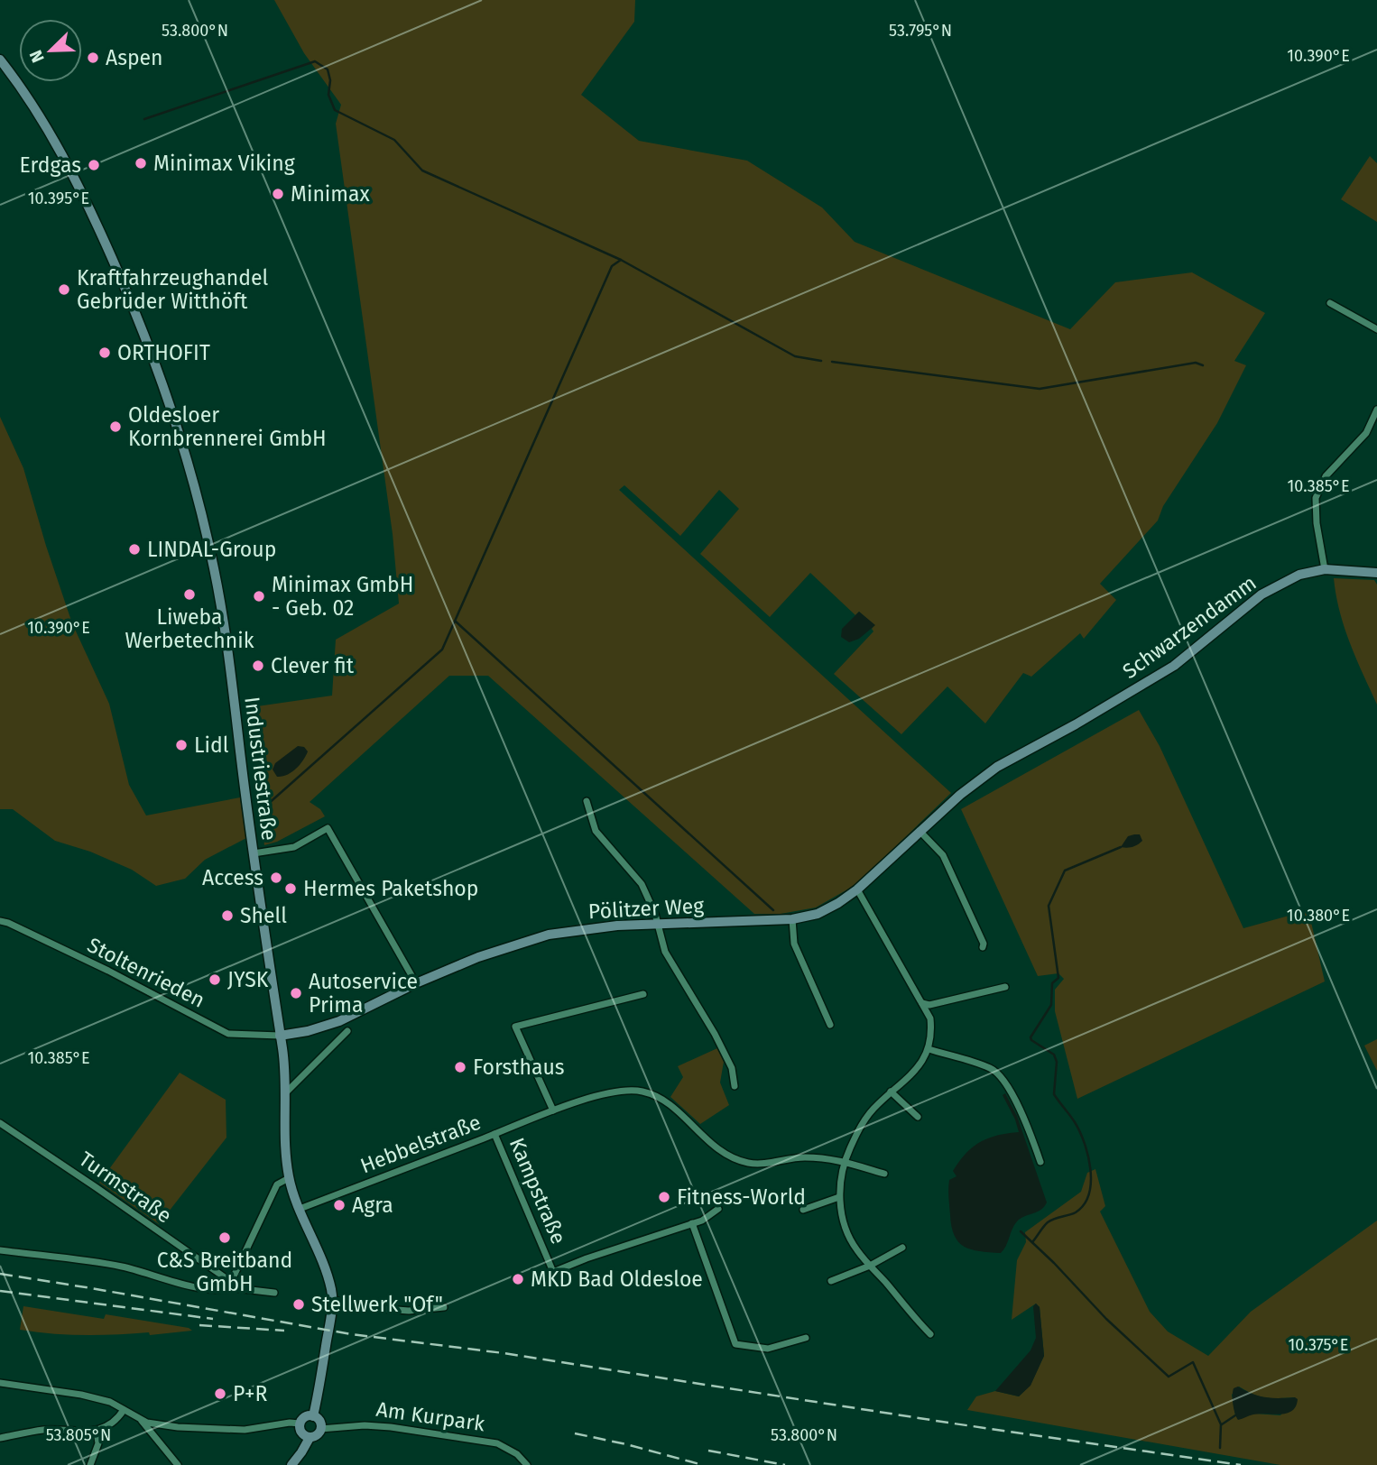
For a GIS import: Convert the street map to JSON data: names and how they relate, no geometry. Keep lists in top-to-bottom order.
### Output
{
  "streets": {
    "main road": ["Schwarzendamm", "Industriestraße", "Pölitzer Weg"],
    "street": [
      "Stoltenrieden",
      "Hebbelstraße",
      "Turmstraße",
      "Kampstraße",
      "Am Kurpark"
    ]
  },
  "crossings": [
    ["Schwarzendamm", "Pölitzer Weg"],
    ["Industriestraße", "Pölitzer Weg"],
    ["Industriestraße", "Stoltenrieden"],
    ["Pölitzer Weg", "Stoltenrieden"],
    ["Hebbelstraße", "Kampstraße"]
  ],
  "places": [
    "Aspen",
    "Minimax Viking",
    "Erdgas",
    "Minimax",
    "Kraftfahrzeughandel Gebrüder Witthöft",
    "ORTHOFIT",
    "Oldesloer Kornbrennerei GmbH",
    "LINDAL-Group",
    "Liweba Werbetechnik",
    "Minimax GmbH - Geb. 02",
    "Clever fit",
    "Lidl",
    "Access",
    "Hermes Paketshop",
    "Shell",
    "JYSK",
    "Autoservice Prima",
    "Forsthaus",
    "Fitness-World",
    "Agra",
    "C&S Breitband GmbH",
    "MKD Bad Oldesloe",
    "Stellwerk \"Of\"",
    "P+R"
  ],
  "north": "bottom left",
  "coordinates": [
    "53.800°N",
    "53.795°N",
    "10.390°E",
    "10.395°E",
    "10.385°E",
    "10.380°E",
    "10.375°E",
    "53.805°N"
  ]
}
